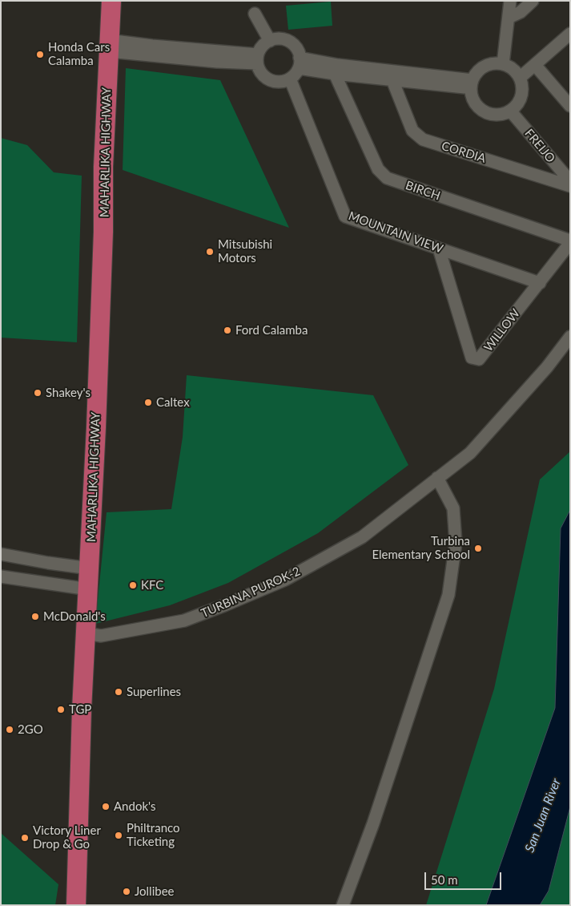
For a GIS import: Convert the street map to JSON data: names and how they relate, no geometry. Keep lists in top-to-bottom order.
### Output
{
  "streets": {
    "highway": ["MAHARLIKA HIGHWAY"],
    "street": [
      "FREIJO",
      "CORDIA",
      "BIRCH",
      "MOUNTAIN VIEW",
      "WILLOW",
      "TURBINA PUROK-2"
    ]
  },
  "crossings": [
    ["MAHARLIKA HIGHWAY", "TURBINA PUROK-2"],
    ["BIRCH", "WILLOW"],
    ["MOUNTAIN VIEW", "WILLOW"]
  ],
  "water": ["San Juan River"],
  "places": [
    "Honda Cars Calamba",
    "Mitsubishi Motors",
    "Ford Calamba",
    "Shakey's",
    "Caltex",
    "Turbina Elementary School",
    "KFC",
    "McDonald's",
    "Superlines",
    "TGP",
    "2GO",
    "Andok's",
    "Philtranco Ticketing",
    "Victory Liner Drop & Go",
    "Jollibee"
  ],
  "scale_bar": "50 m"
}
